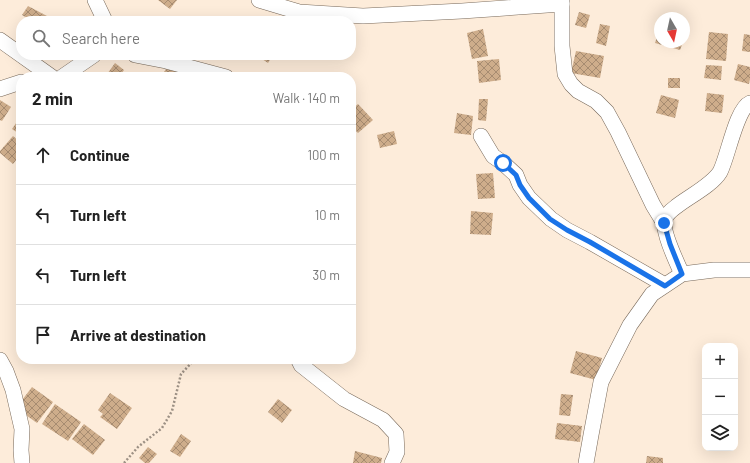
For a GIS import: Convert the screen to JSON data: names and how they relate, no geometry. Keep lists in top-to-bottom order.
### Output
{
  "north": "bottom",
  "page": {
    "search": "Search here",
    "heading": ["2 min", "Walk · 140 m"],
    "list": [
      ["Continue", "100 m"],
      ["Turn left", "10 m"],
      ["Turn left", "30 m"],
      "Arrive at destination"
    ],
    "map_buttons": ["+", "−"]
  }
}
